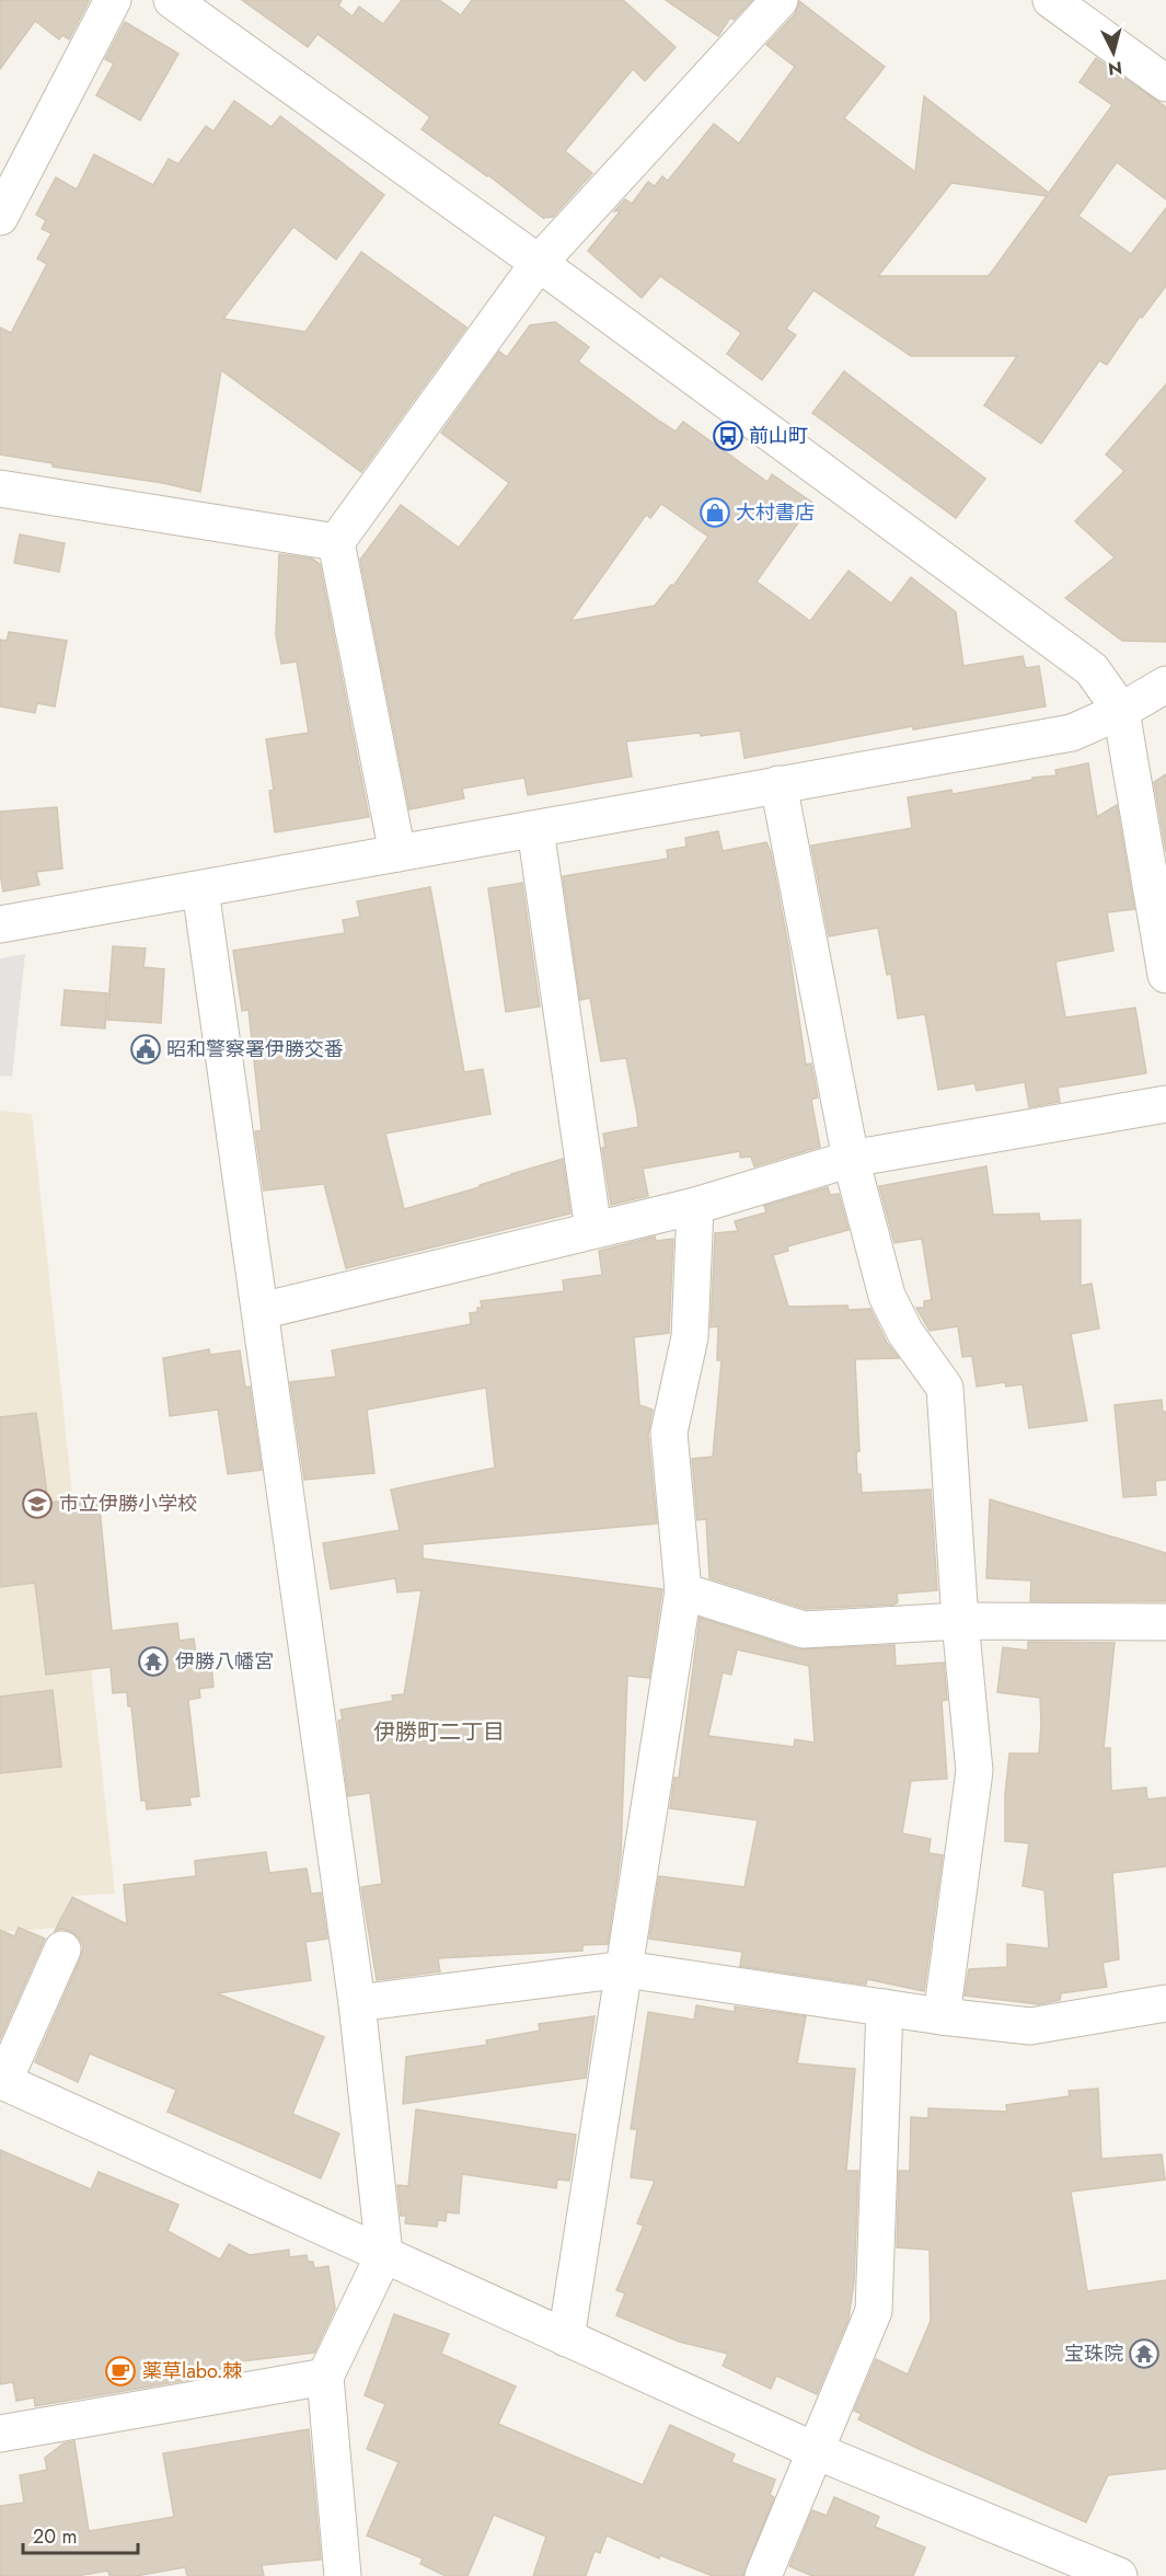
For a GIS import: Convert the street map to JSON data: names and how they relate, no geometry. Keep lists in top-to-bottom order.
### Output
{
  "districts": ["伊勝町二丁目"],
  "places": {
    "bus stop": ["前山町"],
    "shop": ["大村書店"],
    "public building": ["昭和警察署伊勝交番"],
    "school or university": ["市立伊勝小学校"],
    "temple": ["伊勝八幡宮", "宝珠院"],
    "cafe": ["薬草labo.棘"]
  },
  "scale_bar": "20 m",
  "north": "bottom"
}
